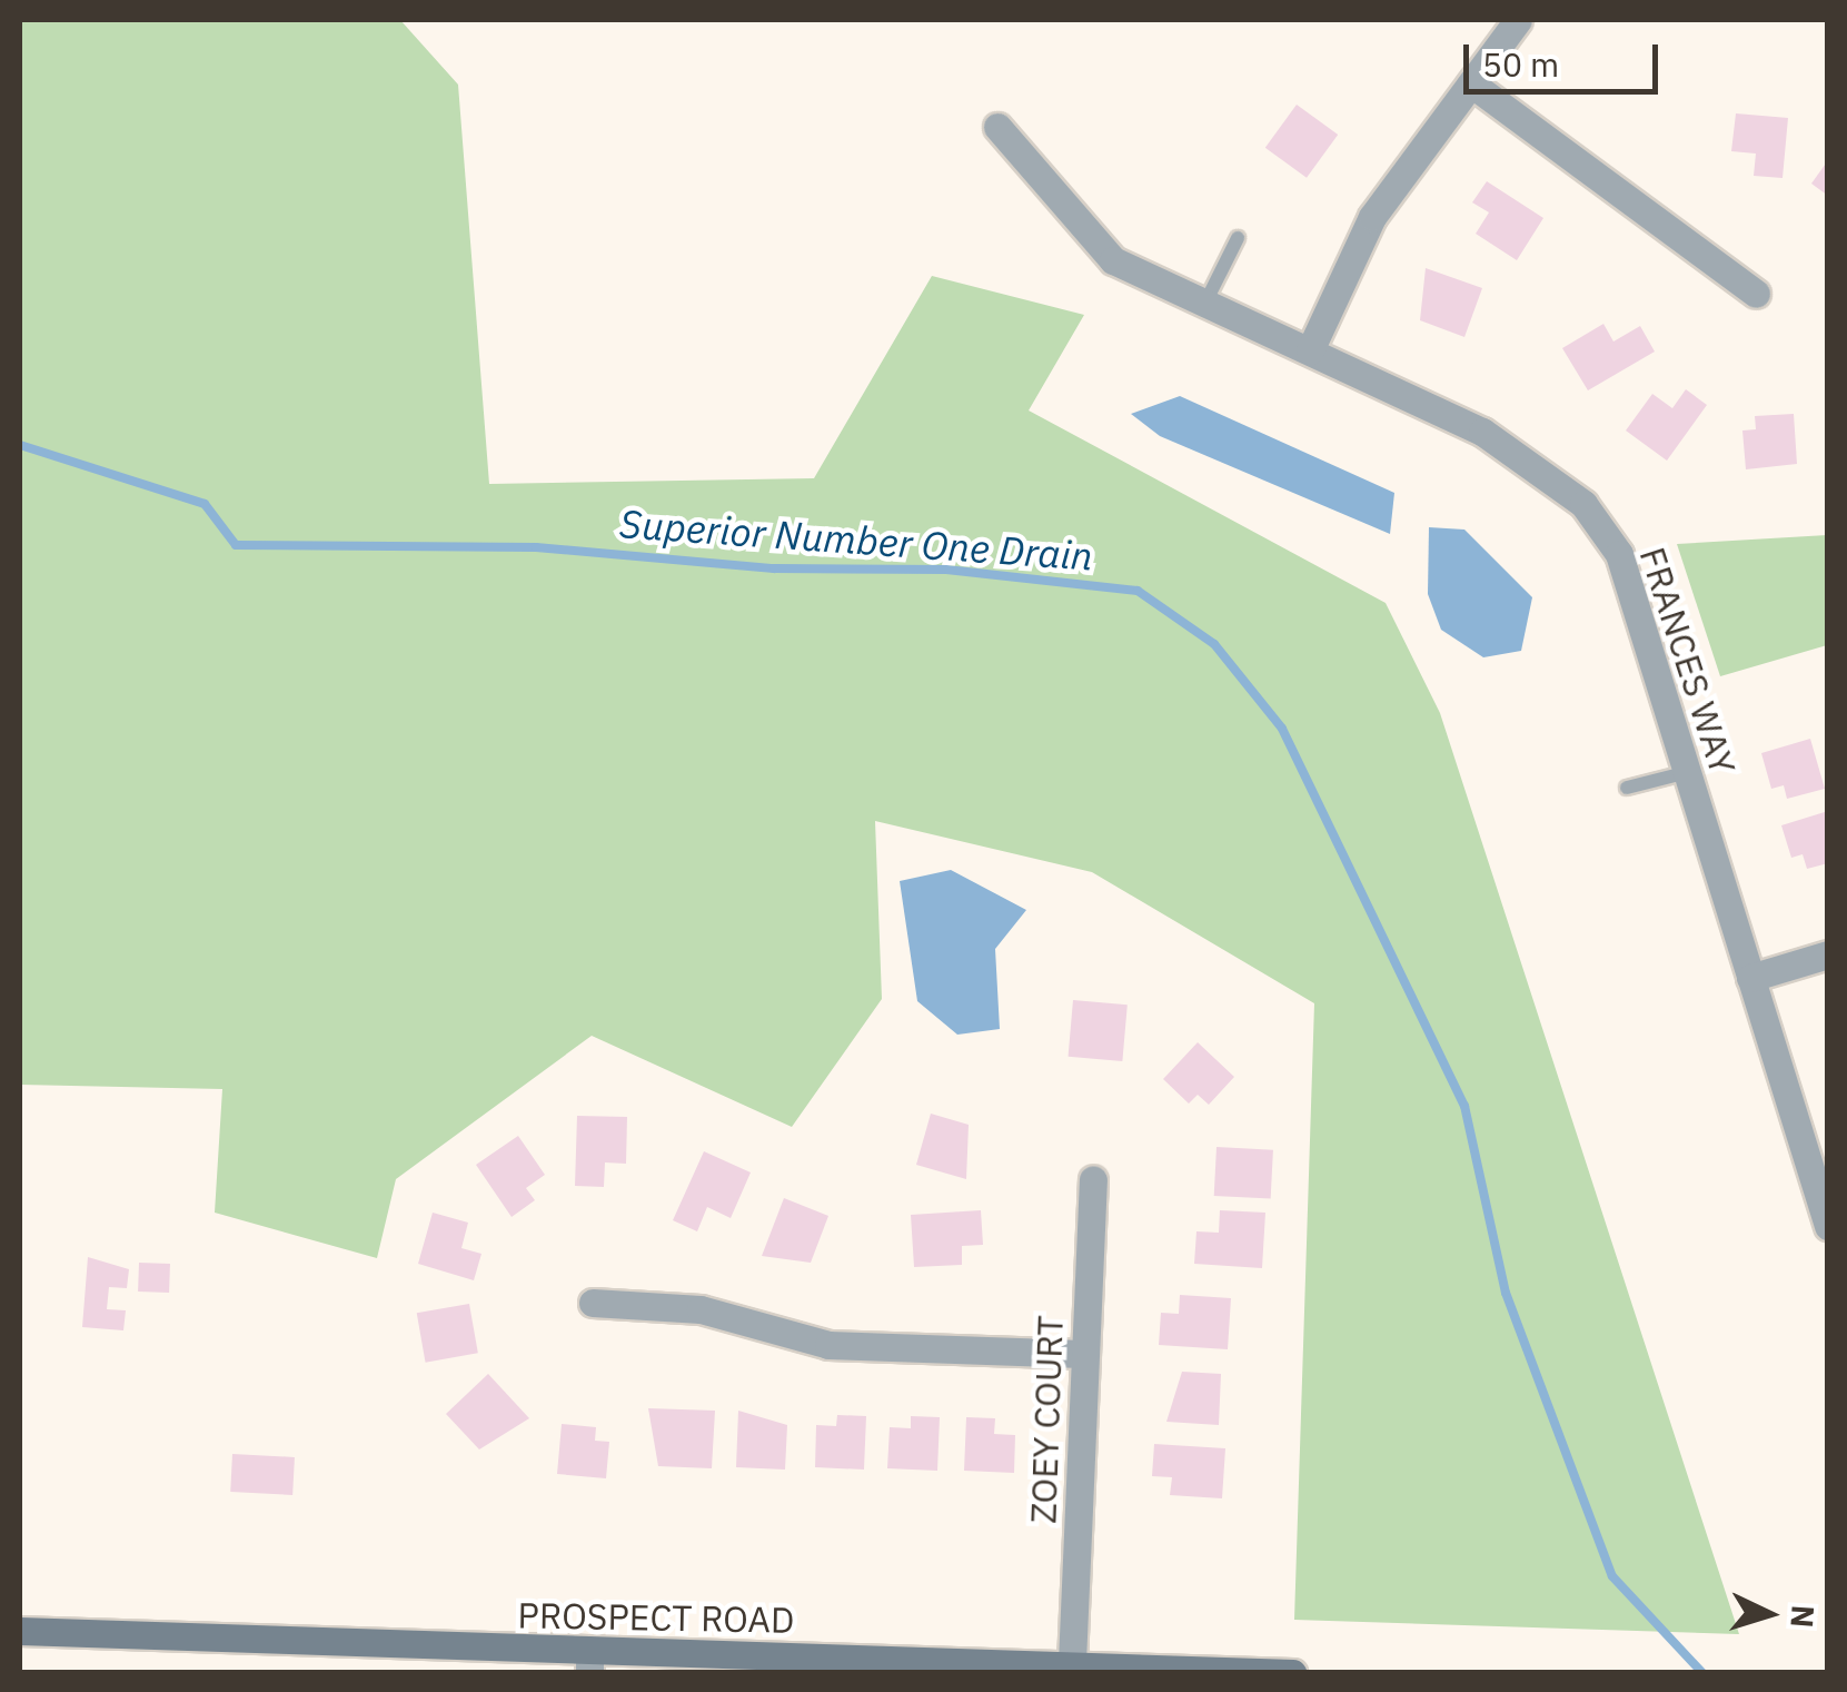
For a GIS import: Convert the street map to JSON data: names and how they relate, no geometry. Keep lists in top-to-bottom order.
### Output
{
  "streets": {
    "main road": ["PROSPECT ROAD"],
    "street": ["FRANCES WAY", "ZOEY COURT"]
  },
  "crossings": [
    ["ZOEY COURT", "PROSPECT ROAD"]
  ],
  "water": ["Superior Number One Drain"],
  "scale_bar": "50 m",
  "north": "right"
}
